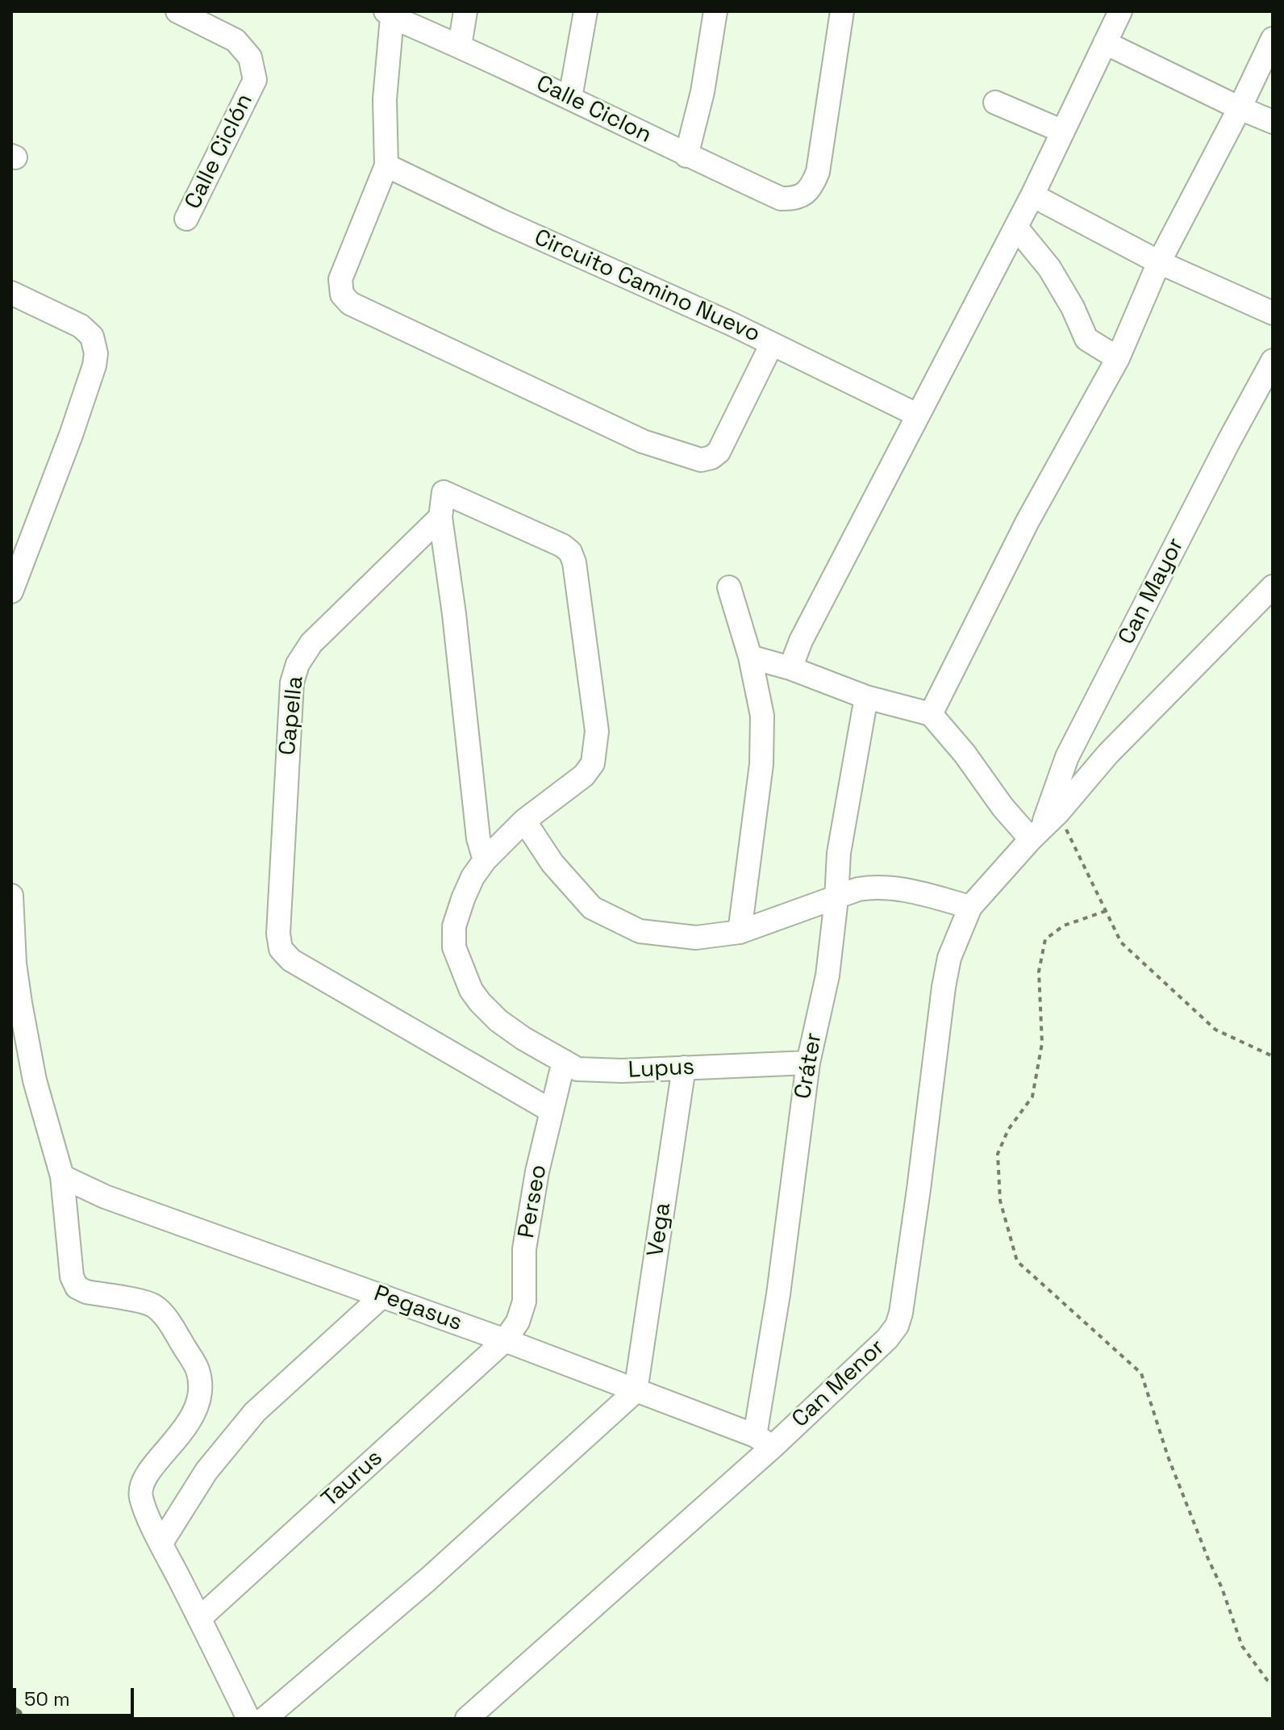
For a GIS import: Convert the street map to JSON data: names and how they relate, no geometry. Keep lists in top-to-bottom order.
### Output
{
  "streets": {
    "street": [
      "Calle Ciclon",
      "Calle Ciclón",
      "Circuito Camino Nuevo",
      "Can Mayor",
      "Capella",
      "Cráter",
      "Lupus",
      "Perseo",
      "Vega",
      "Pegasus",
      "Can Menor",
      "Taurus"
    ]
  },
  "crossings": [
    ["Can Mayor", "Can Menor"],
    ["Capella", "Lupus"],
    ["Capella", "Perseo"],
    ["Cráter", "Lupus"],
    ["Cráter", "Pegasus"],
    ["Cráter", "Can Menor"],
    ["Lupus", "Perseo"],
    ["Lupus", "Vega"],
    ["Perseo", "Pegasus"],
    ["Perseo", "Taurus"],
    ["Vega", "Pegasus"],
    ["Pegasus", "Can Menor"],
    ["Pegasus", "Taurus"]
  ],
  "scale_bar": "50 m"
}
